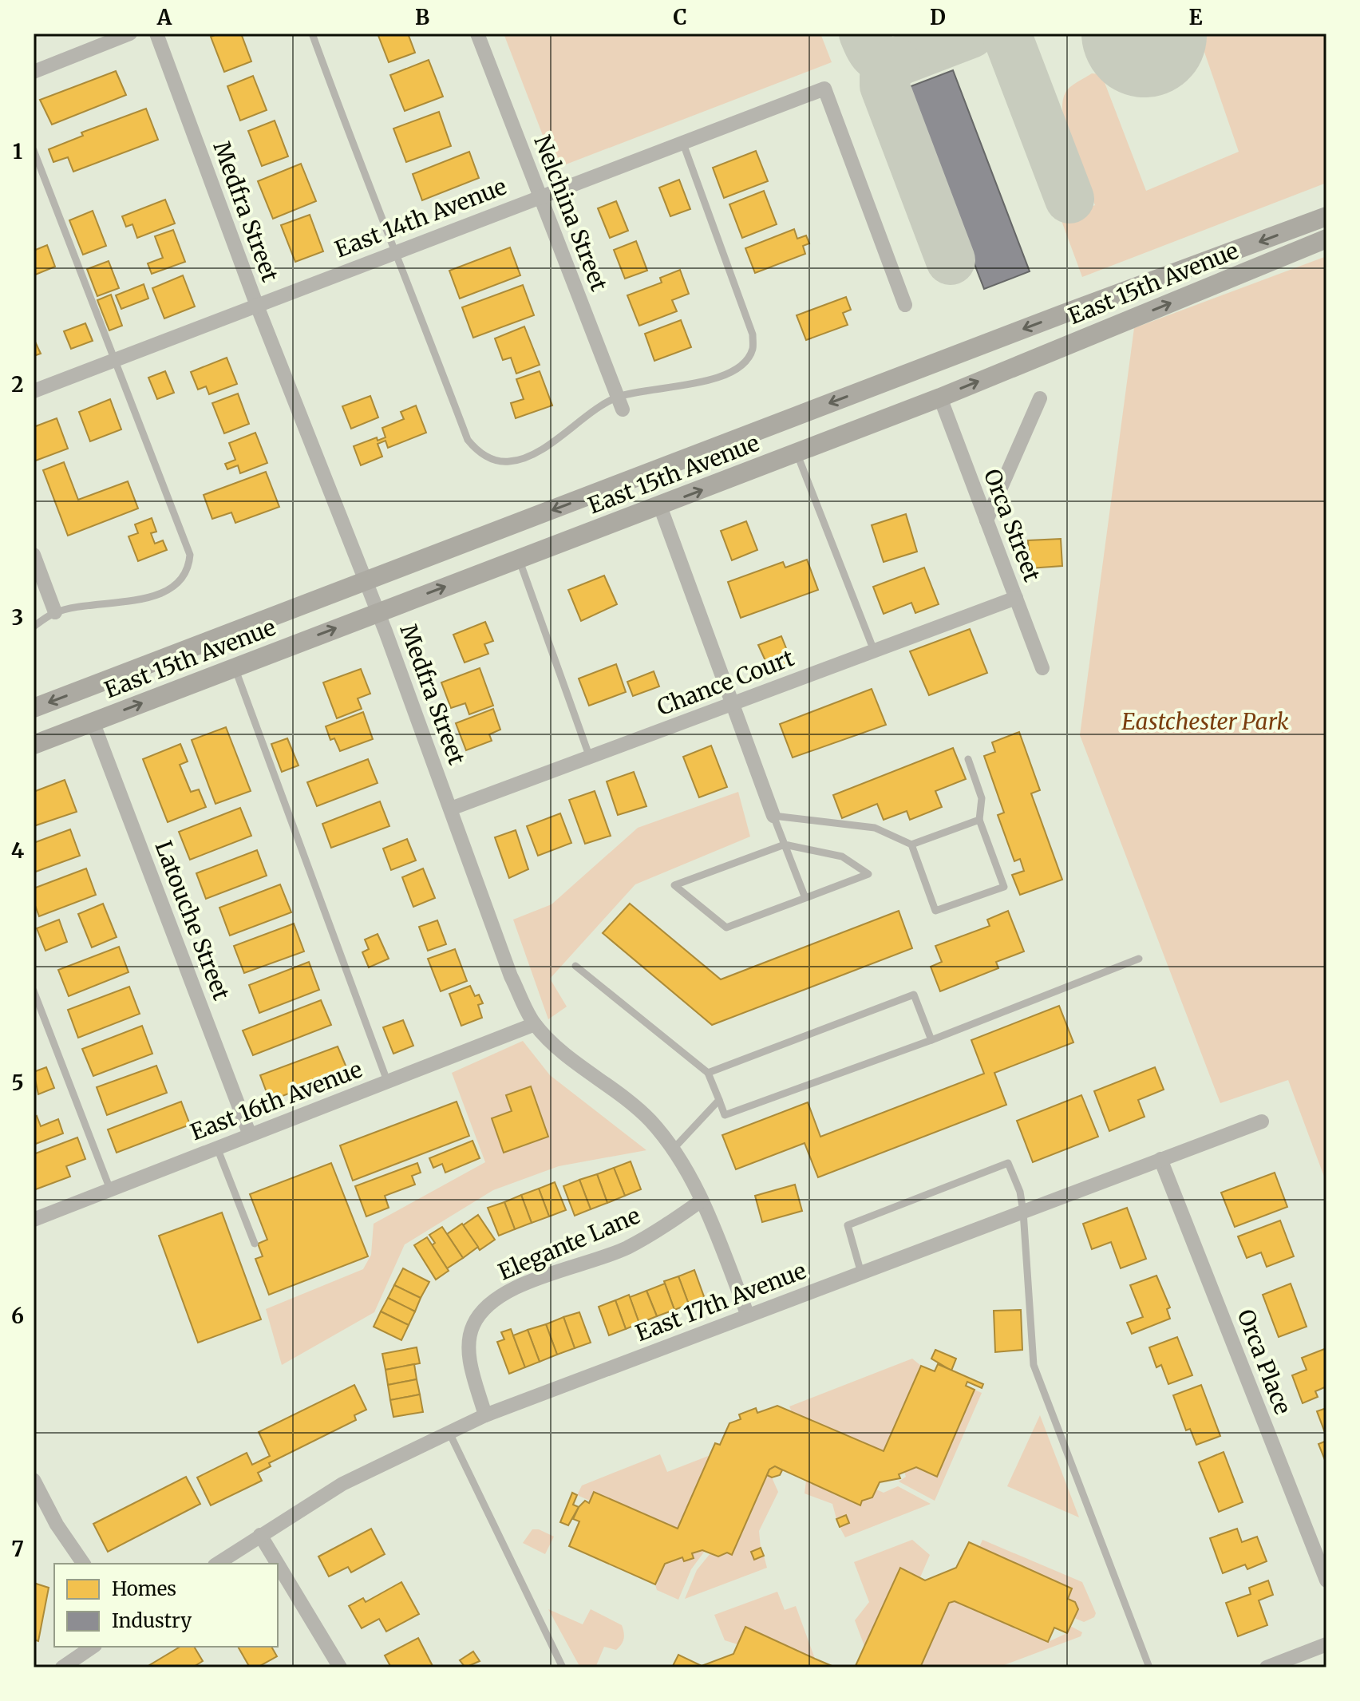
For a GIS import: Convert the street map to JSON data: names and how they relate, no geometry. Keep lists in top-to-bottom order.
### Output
{
  "streets": {
    "main road": ["East 15th Avenue"],
    "street": [
      "Medfra Street",
      "Nelchina Street",
      "East 14th Avenue",
      "Orca Street",
      "Chance Court",
      "Latouche Street",
      "East 16th Avenue",
      "Elegante Lane",
      "East 17th Avenue",
      "Orca Place"
    ]
  },
  "crossings": [
    ["Medfra Street", "East 14th Avenue"],
    ["Medfra Street", "East 15th Avenue"],
    ["Medfra Street", "Chance Court"],
    ["Medfra Street", "East 16th Avenue"],
    ["Medfra Street", "Elegante Lane"],
    ["Medfra Street", "East 17th Avenue"],
    ["Nelchina Street", "East 14th Avenue"],
    ["East 15th Avenue", "Orca Street"],
    ["East 15th Avenue", "Latouche Street"],
    ["Orca Street", "Chance Court"],
    ["Latouche Street", "East 16th Avenue"],
    ["Elegante Lane", "East 17th Avenue"],
    ["East 17th Avenue", "Orca Place"]
  ],
  "parks": ["Eastchester Park"],
  "legend": ["Homes", "Industry"],
  "grid": {
    "columns": [
      "A",
      "B",
      "C",
      "D",
      "E"
    ],
    "rows": [
      "1",
      "2",
      "3",
      "4",
      "5",
      "6",
      "7"
    ]
  }
}
